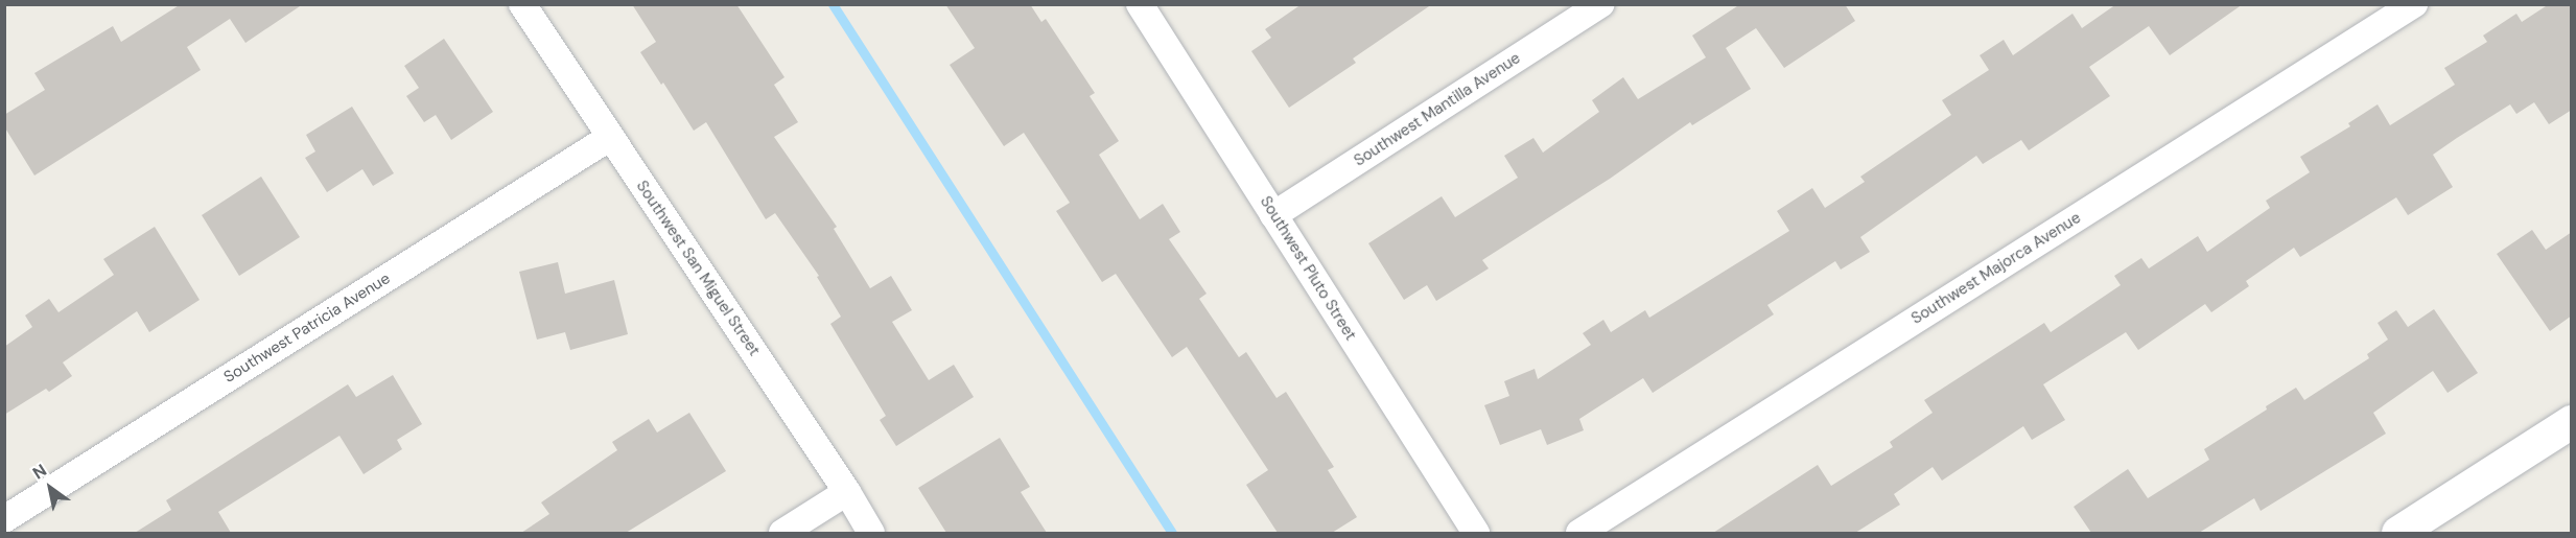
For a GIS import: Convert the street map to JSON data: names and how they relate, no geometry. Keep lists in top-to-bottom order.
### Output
{
  "streets": {
    "street": [
      "Southwest Mantilla Avenue",
      "Southwest San Miguel Street",
      "Southwest Pluto Street",
      "Southwest Majorca Avenue",
      "Southwest Patricia Avenue"
    ]
  },
  "crossings": [
    ["Southwest Mantilla Avenue", "Southwest Pluto Street"],
    ["Southwest San Miguel Street", "Southwest Patricia Avenue"]
  ],
  "north": "top left"
}
